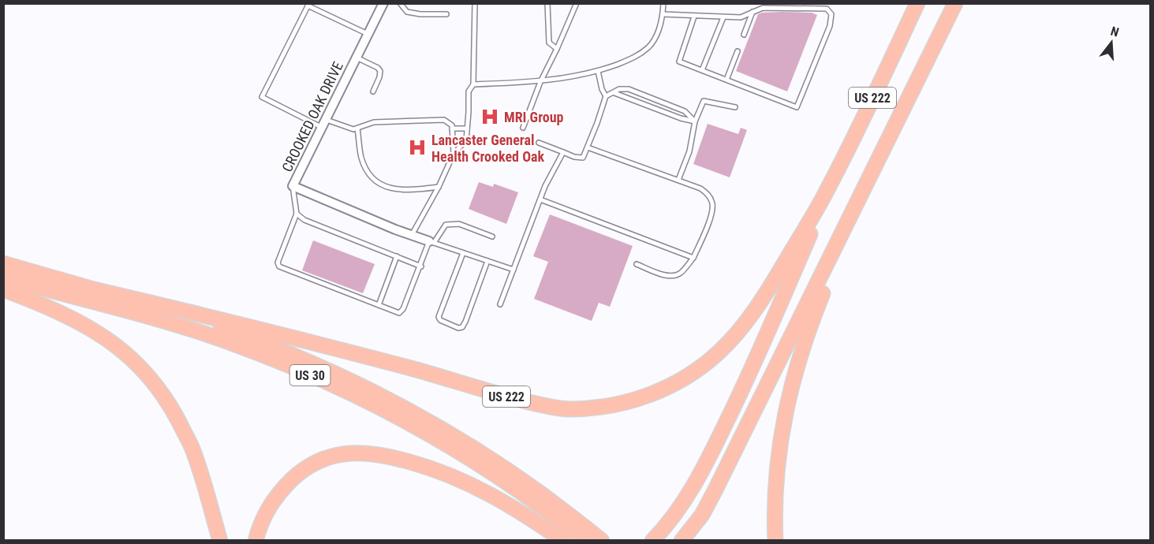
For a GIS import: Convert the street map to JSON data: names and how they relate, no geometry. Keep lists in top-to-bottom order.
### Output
{
  "streets": {
    "highway": ["US 222", "US 30"],
    "street": ["CROOKED OAK DRIVE"]
  },
  "crossings": [
    ["US 222", "US 30"]
  ],
  "places": {
    "hospital": ["MRI Group", "Lancaster General Health Crooked Oak"]
  },
  "north": "top"
}
